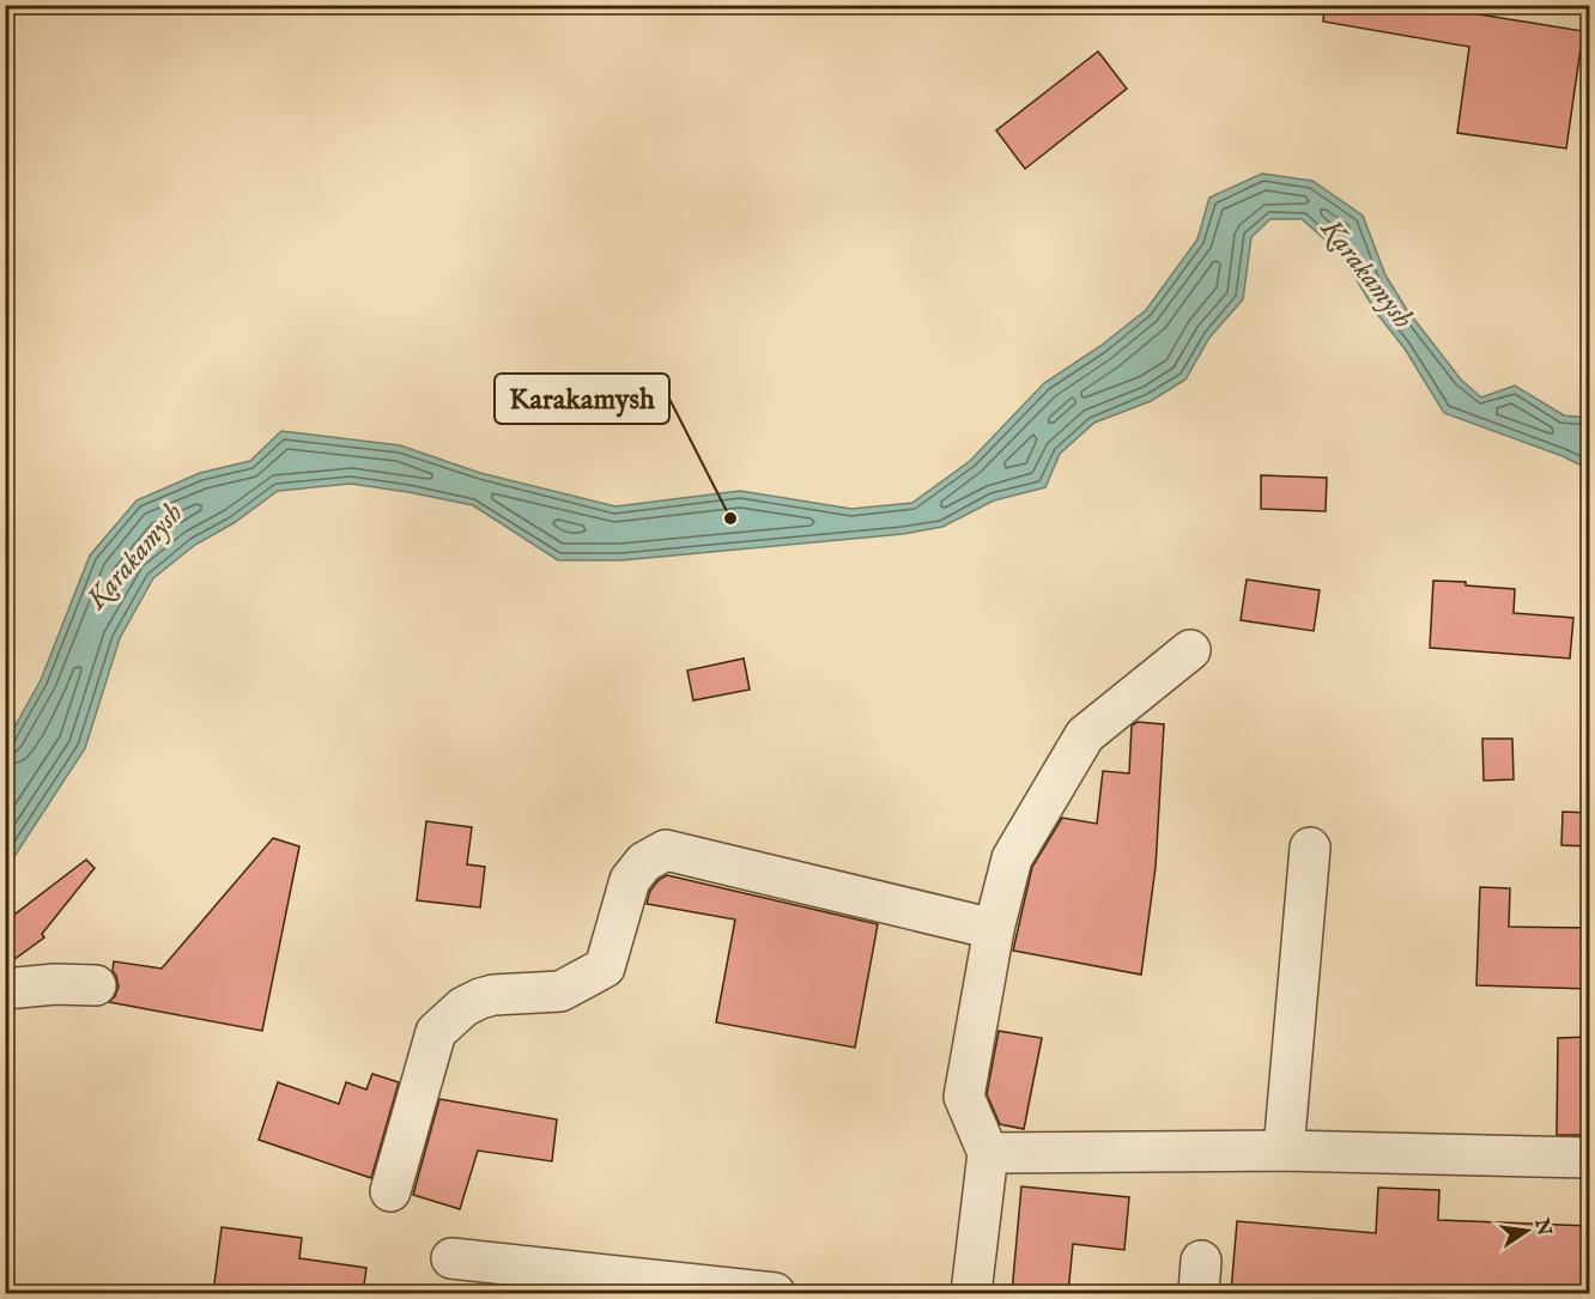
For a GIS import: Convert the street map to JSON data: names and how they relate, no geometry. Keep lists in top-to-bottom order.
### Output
{
  "water": ["Karakamysh"],
  "places": ["Karakamysh"],
  "north": "right"
}
